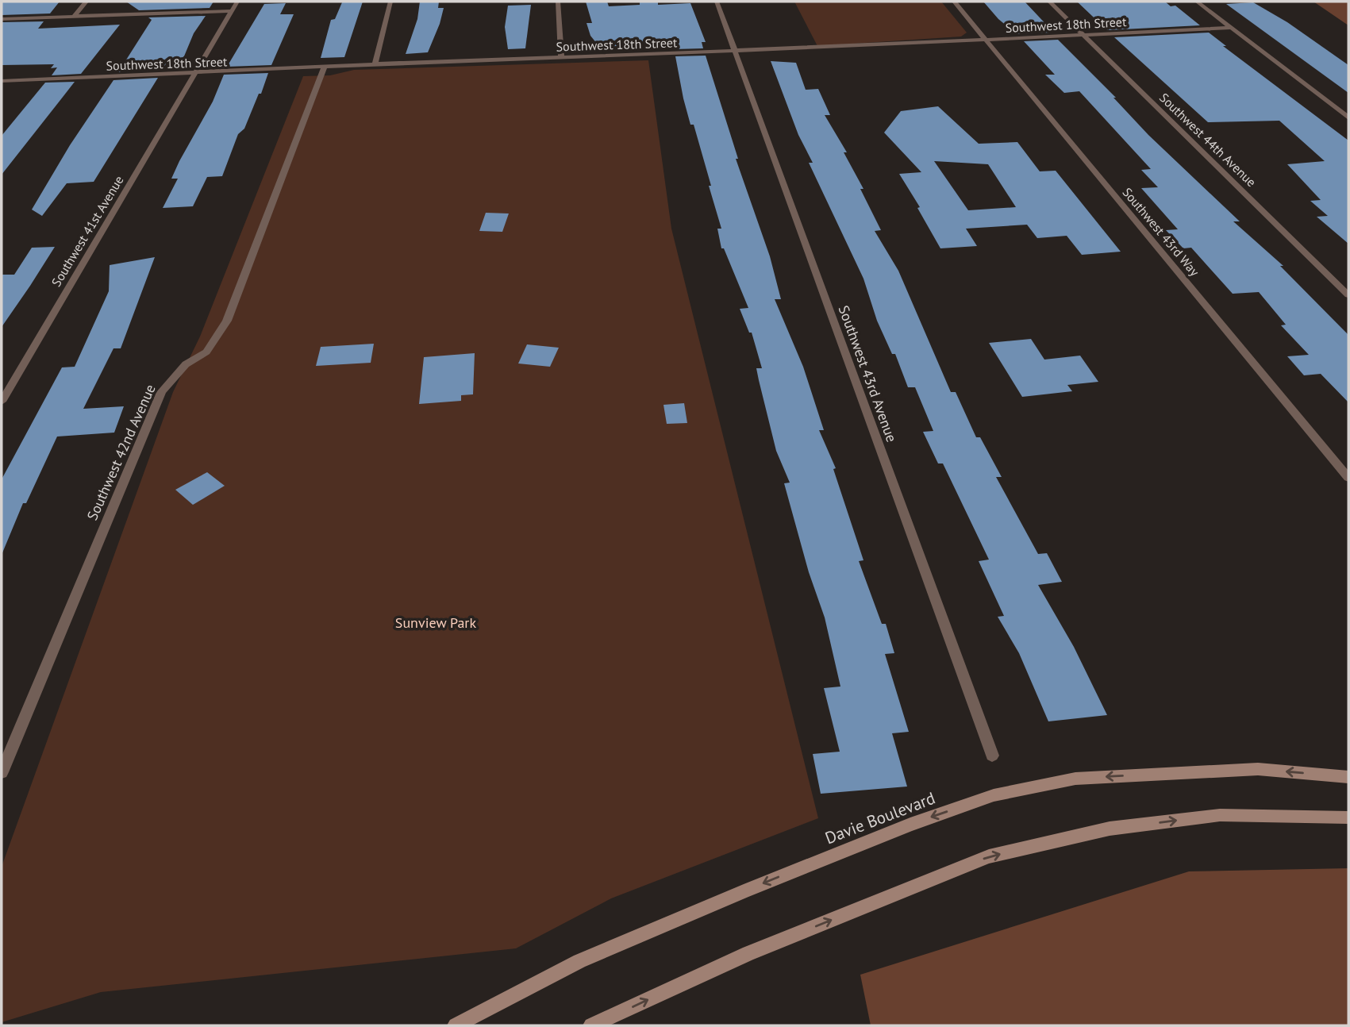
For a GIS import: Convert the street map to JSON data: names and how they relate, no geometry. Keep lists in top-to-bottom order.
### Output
{
  "streets": {
    "main road": ["Davie Boulevard"],
    "street": [
      "Southwest 18th Street",
      "Southwest 44th Avenue",
      "Southwest 41st Avenue",
      "Southwest 43rd Way",
      "Southwest 43rd Avenue",
      "Southwest 42nd Avenue"
    ]
  },
  "crossings": [
    ["Southwest 18th Street", "Southwest 44th Avenue"],
    ["Southwest 18th Street", "Southwest 41st Avenue"],
    ["Southwest 18th Street", "Southwest 43rd Way"],
    ["Southwest 18th Street", "Southwest 43rd Avenue"],
    ["Southwest 18th Street", "Southwest 42nd Avenue"]
  ],
  "parks": ["Sunview Park"]
}
